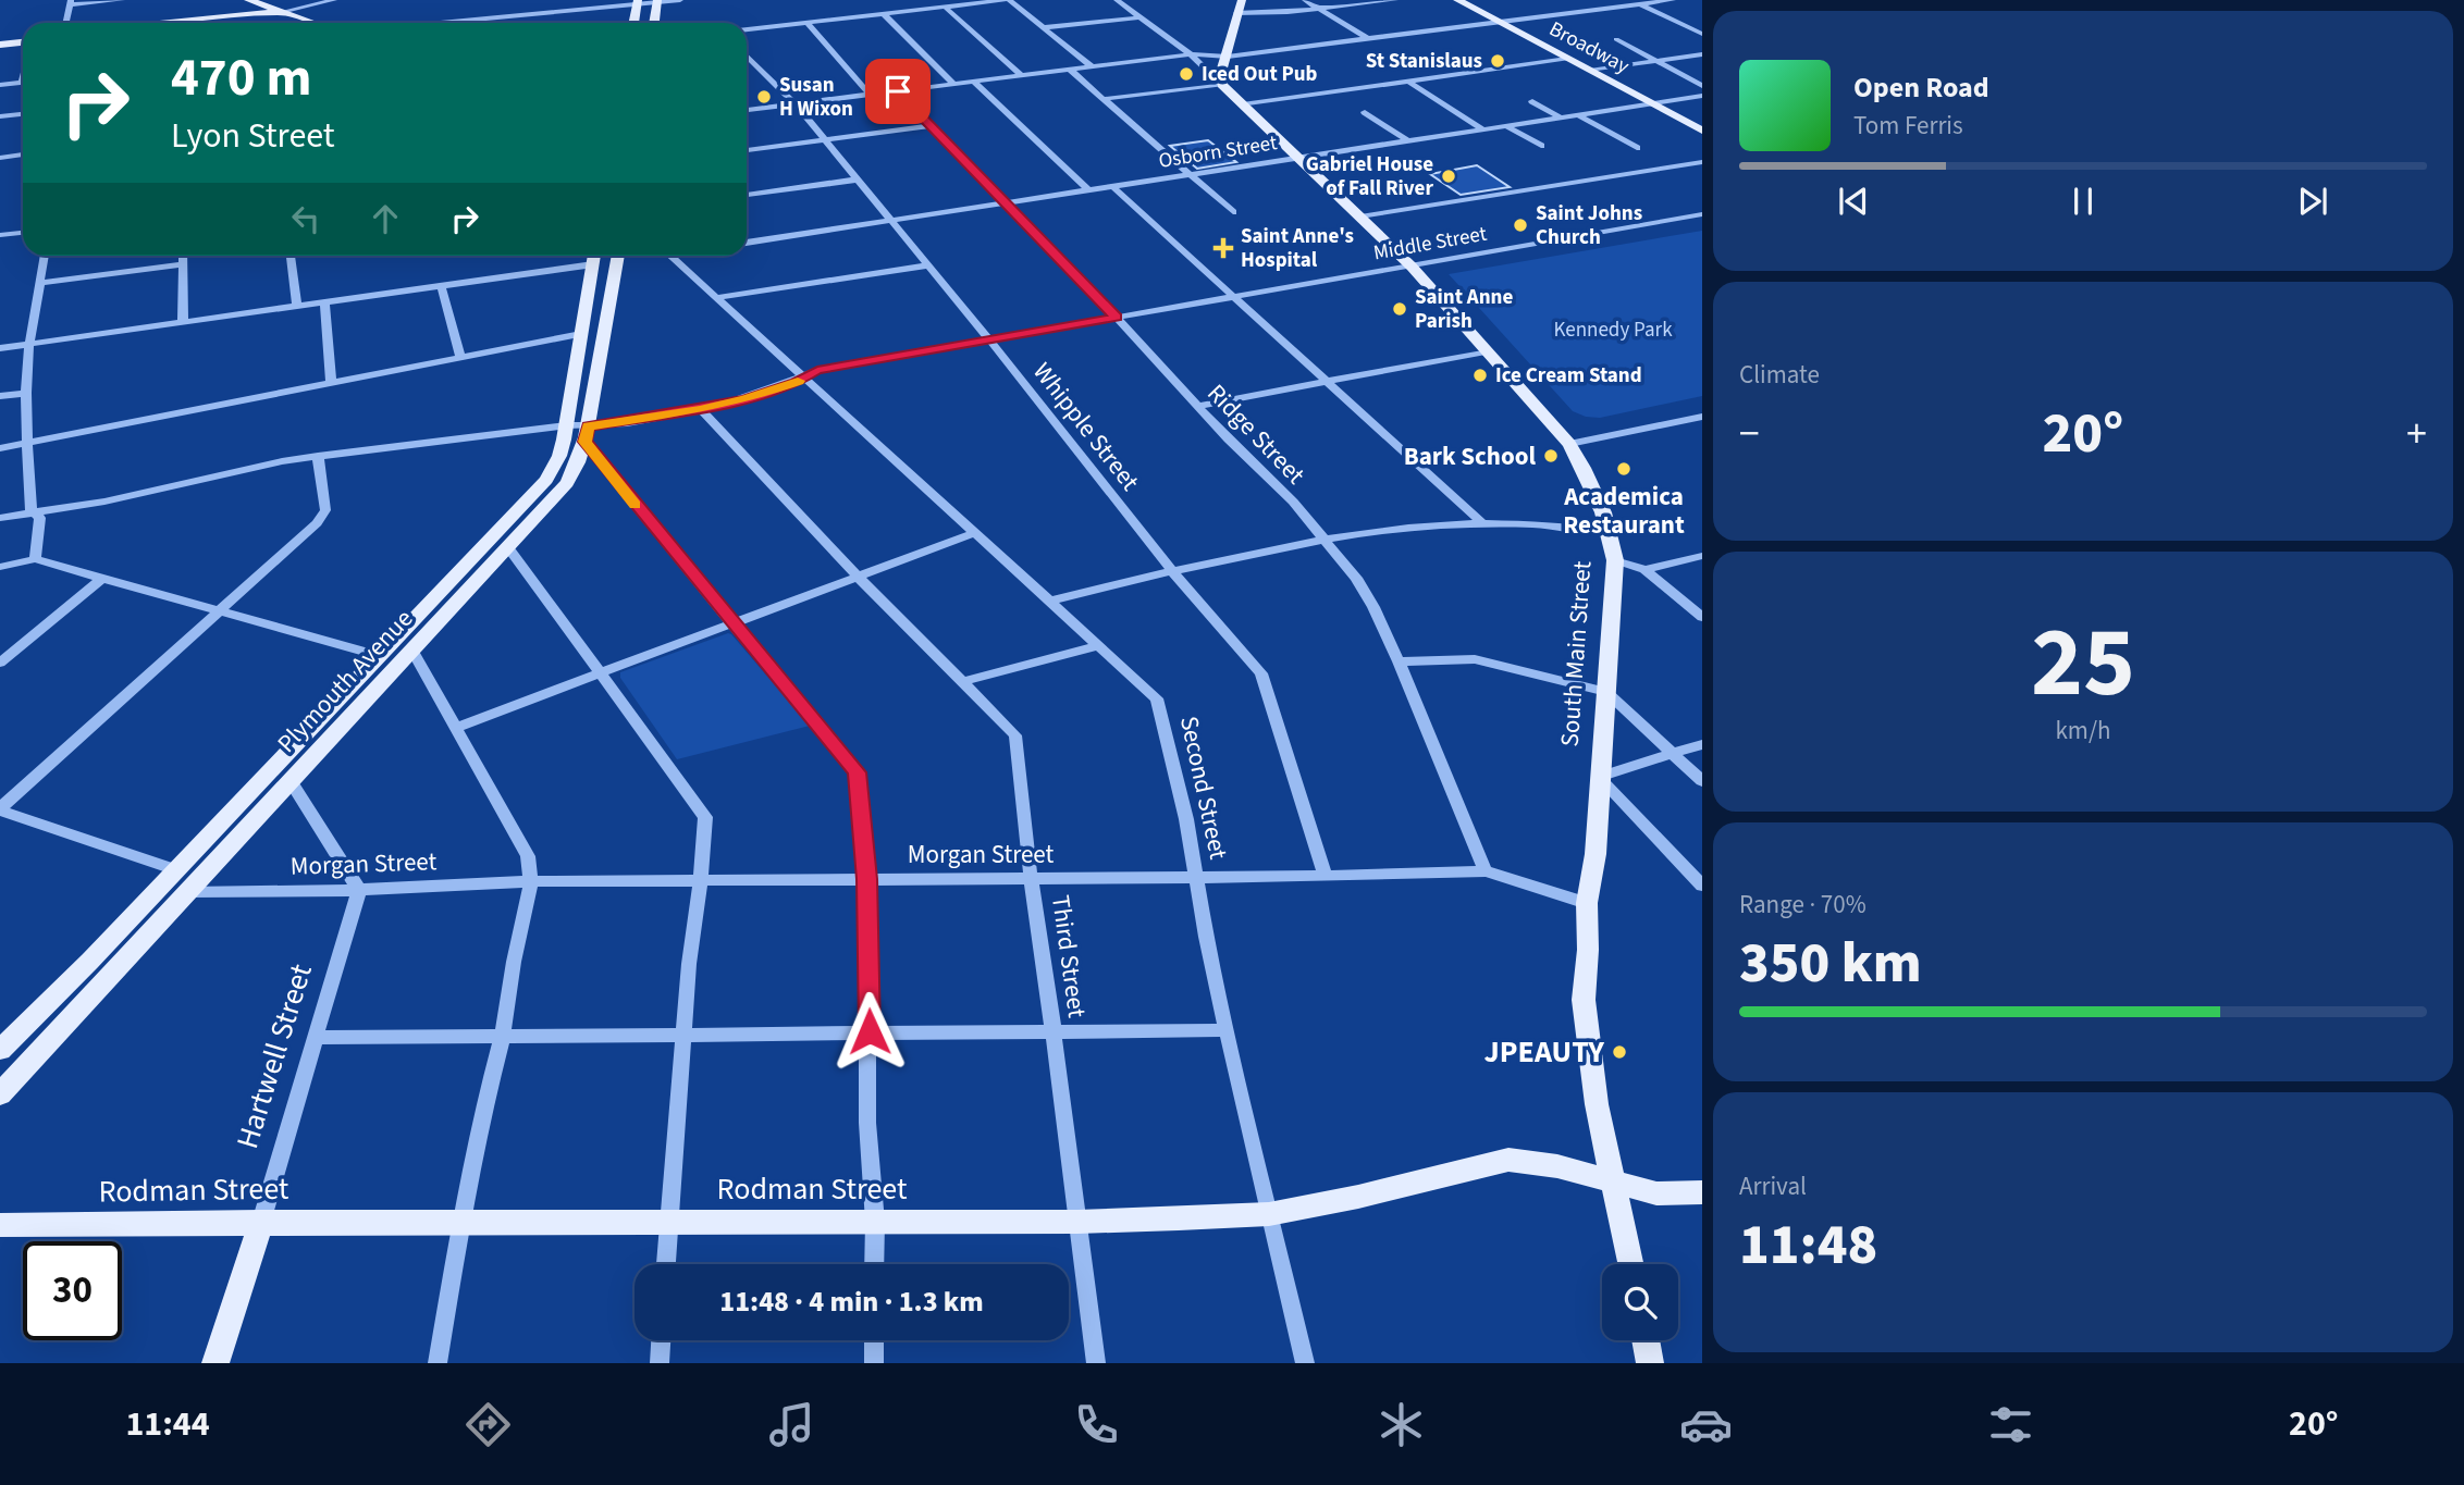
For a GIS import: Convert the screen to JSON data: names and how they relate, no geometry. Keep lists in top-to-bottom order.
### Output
{
  "streets": {
    "main road": [
      "Broadway",
      "South Main Street",
      "Plymouth Avenue",
      "Hartwell Street",
      "Rodman Street"
    ],
    "street": [
      "Osborn Street",
      "Middle Street",
      "Whipple Street",
      "Ridge Street",
      "Second Street",
      "Morgan Street",
      "Third Street"
    ]
  },
  "crossings": [
    ["Broadway", "Osborn Street"],
    ["Osborn Street", "Whipple Street"],
    ["Osborn Street", "Ridge Street"],
    ["Osborn Street", "South Main Street"],
    ["Middle Street", "Whipple Street"],
    ["Middle Street", "Ridge Street"],
    ["Middle Street", "South Main Street"],
    ["Middle Street", "Plymouth Avenue"],
    ["Middle Street", "Second Street"],
    ["Middle Street", "Third Street"],
    ["Whipple Street", "Morgan Street"],
    ["Ridge Street", "Morgan Street"],
    ["South Main Street", "Morgan Street"],
    ["South Main Street", "Rodman Street"],
    ["Plymouth Avenue", "Morgan Street"],
    ["Second Street", "Morgan Street"],
    ["Second Street", "Rodman Street"],
    ["Morgan Street", "Third Street"],
    ["Morgan Street", "Hartwell Street"],
    ["Third Street", "Rodman Street"],
    ["Hartwell Street", "Rodman Street"]
  ],
  "parks": ["Kennedy Park"],
  "places": {
    "other": [
      "St Stanislaus",
      "Iced Out Pub",
      "Susan H Wixon",
      "Gabriel House of Fall River",
      "Saint Johns Church",
      "Saint Anne Parish",
      "Ice Cream Stand",
      "Bark School",
      "Academica Restaurant",
      "JPEAUTY"
    ],
    "health": ["Saint Anne's Hospital"]
  },
  "page": {
    "turn": ["470 m", "Lyon Street"],
    "song": ["Open Road", "Tom Ferris"],
    "tile": [
      "Climate",
      ["25", "km/h"],
      ["Range · 70%", "350 km"],
      ["Arrival", "11:48"]
    ],
    "heat": ["−", "20°", "+"],
    "limit": "30",
    "trip": "11:48 · 4 min · 1.3 km",
    "tabs": ["11:44", "20°"]
  }
}
